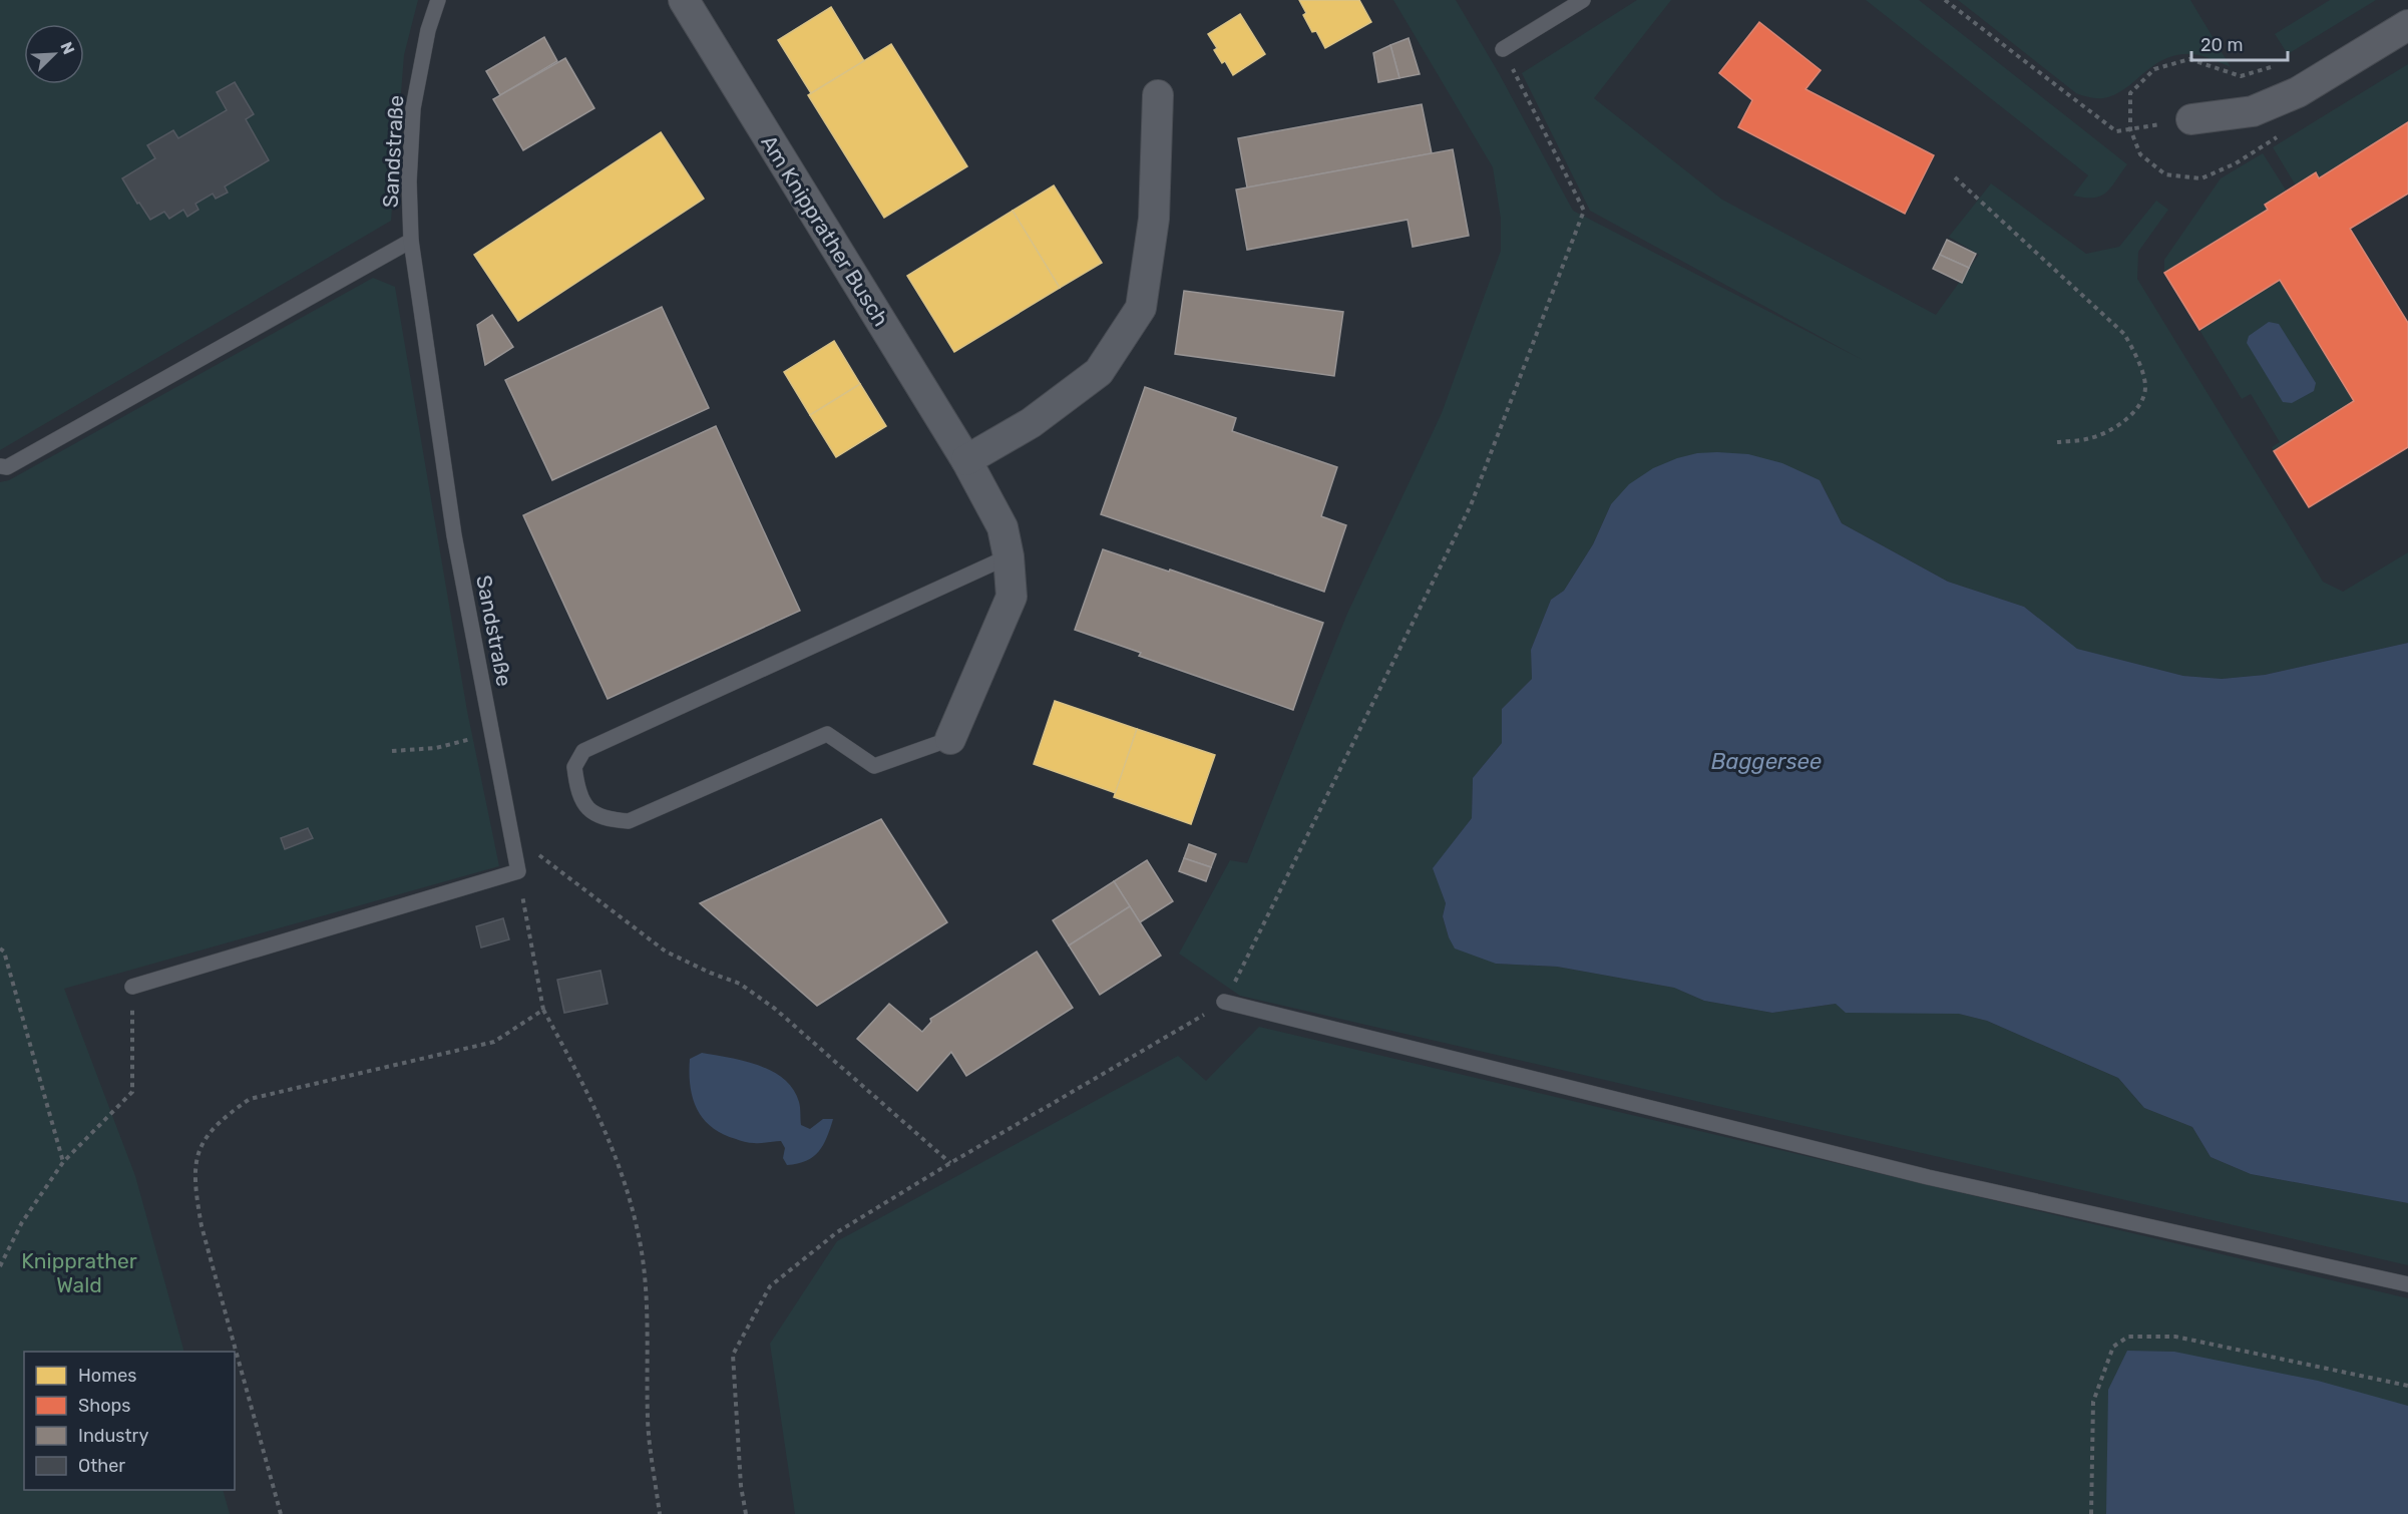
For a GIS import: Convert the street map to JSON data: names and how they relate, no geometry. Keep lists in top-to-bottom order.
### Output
{
  "streets": {
    "street": ["Am Knipprather Busch"],
    "lane": ["Sandstraße"]
  },
  "water": ["Baggersee"],
  "parks": ["Knipprather Wald"],
  "legend": [
    "Homes",
    "Shops",
    "Industry",
    "Other"
  ],
  "scale_bar": "20 m",
  "north": "top right"
}
